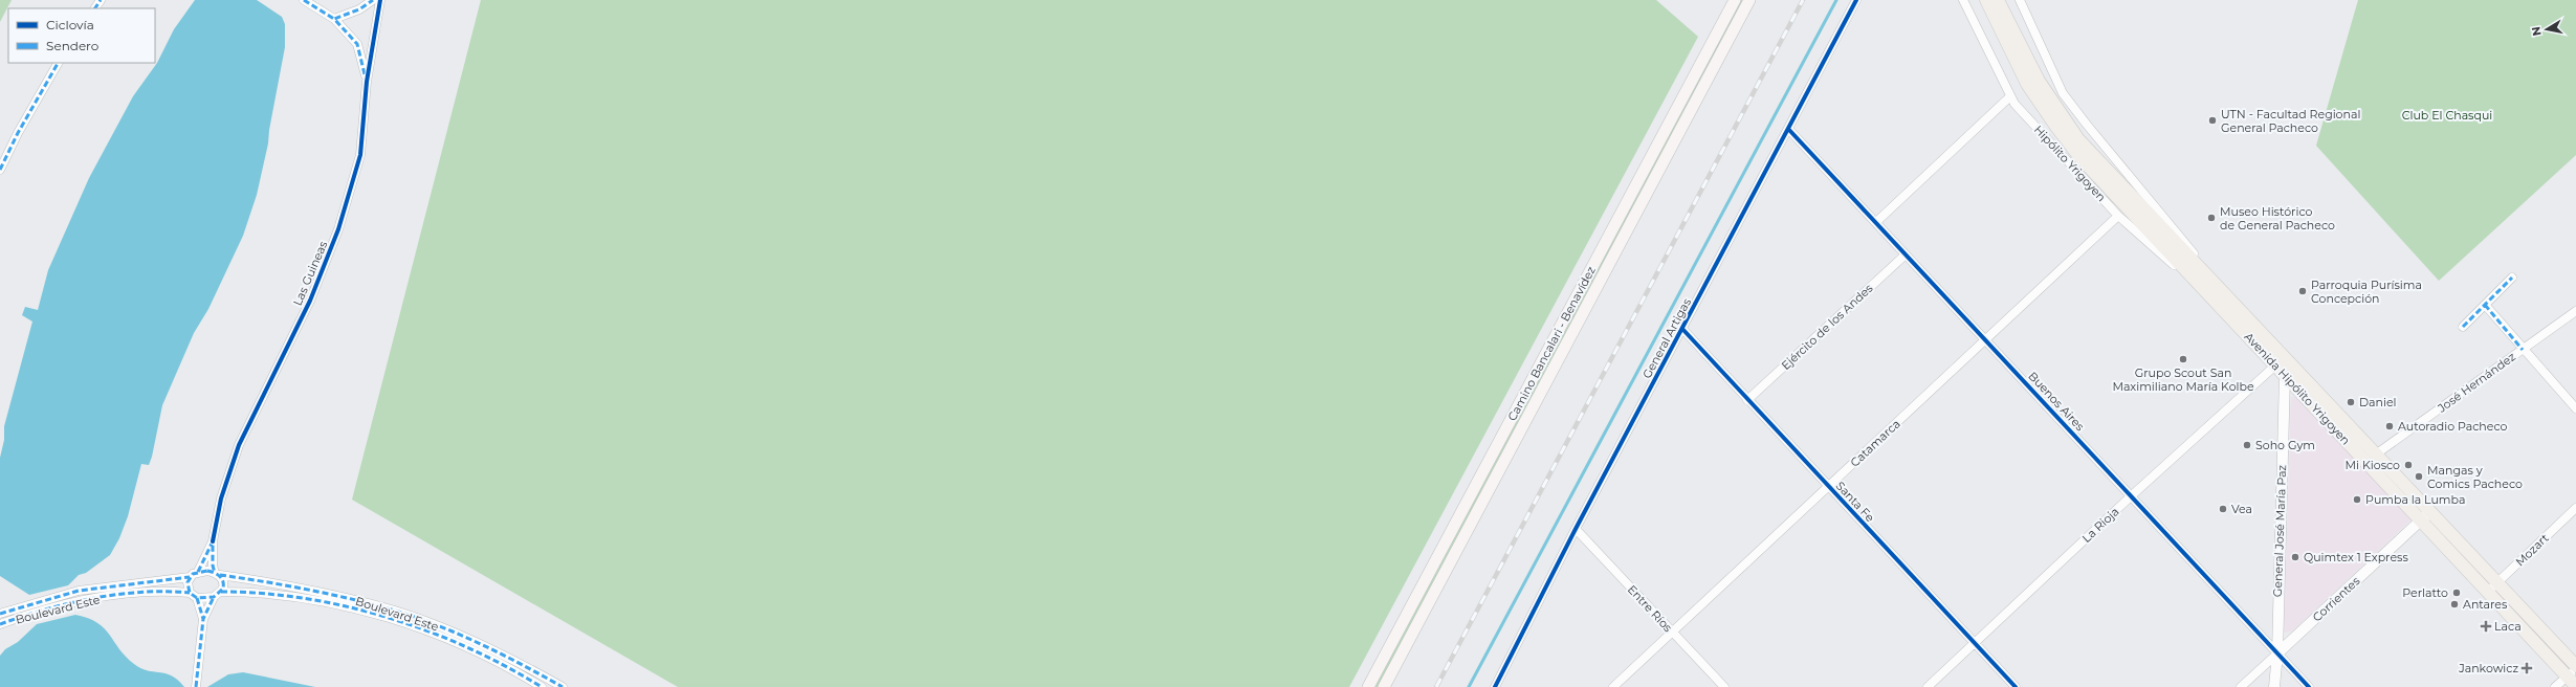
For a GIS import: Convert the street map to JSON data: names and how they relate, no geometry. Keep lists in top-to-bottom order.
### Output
{
  "streets": {
    "main road": ["Camino Bancalari - Benavídez", "Avenida Hipólito Yrigoyen"],
    "street": [
      "Hipólito Yrigoyen",
      "Las Guineas",
      "Ejército de los Andes",
      "General Artigas",
      "José Hernández",
      "Buenos Aires",
      "Catamarca",
      "Santa Fe",
      "La Rioja",
      "General José María Paz",
      "Mozart",
      "Corrientes",
      "Entre Ríos",
      "Boulevard Este"
    ]
  },
  "crossings": [
    ["Hipólito Yrigoyen", "Avenida Hipólito Yrigoyen"],
    ["Hipólito Yrigoyen", "Catamarca"],
    ["Las Guineas", "Boulevard Este"],
    ["Ejército de los Andes", "Buenos Aires"],
    ["Ejército de los Andes", "Santa Fe"],
    ["General Artigas", "Buenos Aires"],
    ["General Artigas", "Santa Fe"],
    ["General Artigas", "Entre Ríos"],
    ["José Hernández", "Avenida Hipólito Yrigoyen"],
    ["Avenida Hipólito Yrigoyen", "La Rioja"],
    ["Avenida Hipólito Yrigoyen", "General José María Paz"],
    ["Avenida Hipólito Yrigoyen", "Mozart"],
    ["Avenida Hipólito Yrigoyen", "Corrientes"],
    ["Buenos Aires", "Catamarca"],
    ["Buenos Aires", "La Rioja"],
    ["Buenos Aires", "General José María Paz"],
    ["Buenos Aires", "Corrientes"],
    ["Catamarca", "Santa Fe"],
    ["Catamarca", "Entre Ríos"],
    ["Santa Fe", "La Rioja"],
    ["General José María Paz", "Corrientes"]
  ],
  "parks": ["Club El Chasqui"],
  "places": {
    "other": [
      "UTN - Facultad Regional General Pacheco",
      "Museo Histórico de General Pacheco",
      "Parroquia Purísima Concepción",
      "Grupo Scout San Maximiliano María Kolbe",
      "Daniel",
      "Autoradio Pacheco",
      "Soho Gym",
      "Mi Kiosco",
      "Mangas y Comics Pacheco",
      "Pumba la Lumba",
      "Vea",
      "Quimtex 1 Express",
      "Perlatto",
      "Antares"
    ],
    "health": ["Laca", "Jankowicz"]
  },
  "legend": ["Ciclovía", "Sendero"],
  "north": "left"
}
